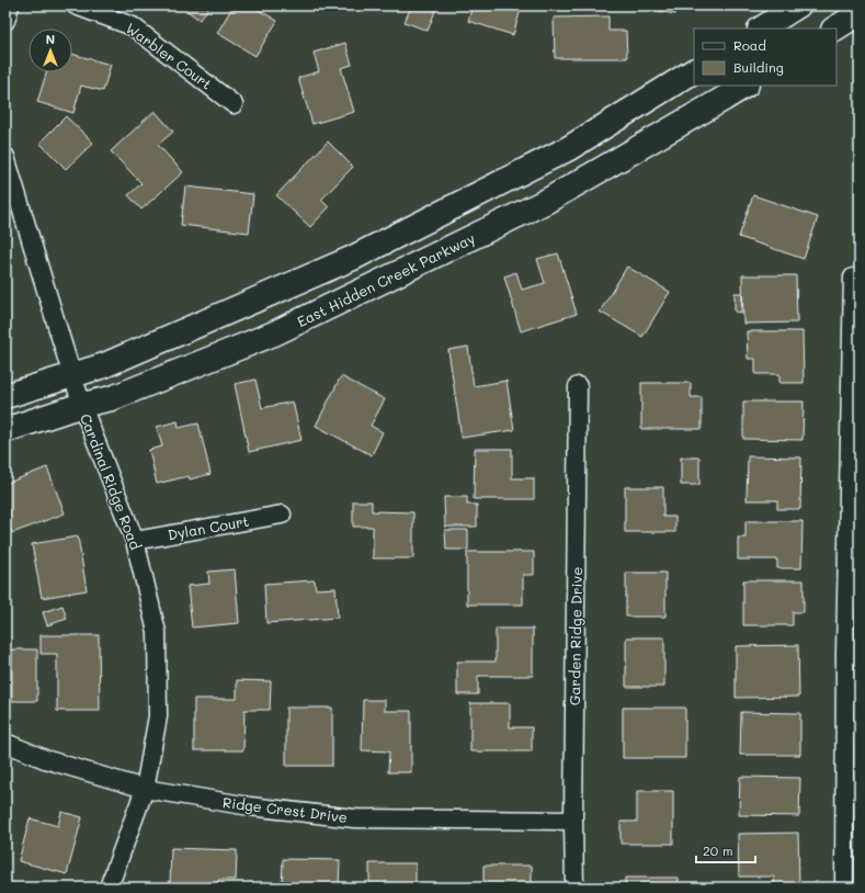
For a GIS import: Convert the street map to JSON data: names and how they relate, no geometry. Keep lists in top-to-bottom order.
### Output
{
  "streets": {
    "main road": ["East Hidden Creek Parkway"],
    "street": [
      "Warbler Court",
      "Cardinal Ridge Road",
      "Dylan Court",
      "Garden Ridge Drive",
      "Ridge Crest Drive"
    ]
  },
  "crossings": [
    ["East Hidden Creek Parkway", "Cardinal Ridge Road"],
    ["Cardinal Ridge Road", "Dylan Court"],
    ["Cardinal Ridge Road", "Ridge Crest Drive"],
    ["Garden Ridge Drive", "Ridge Crest Drive"]
  ],
  "legend": ["Road", "Building"],
  "scale_bar": "20 m",
  "north": "top"
}
